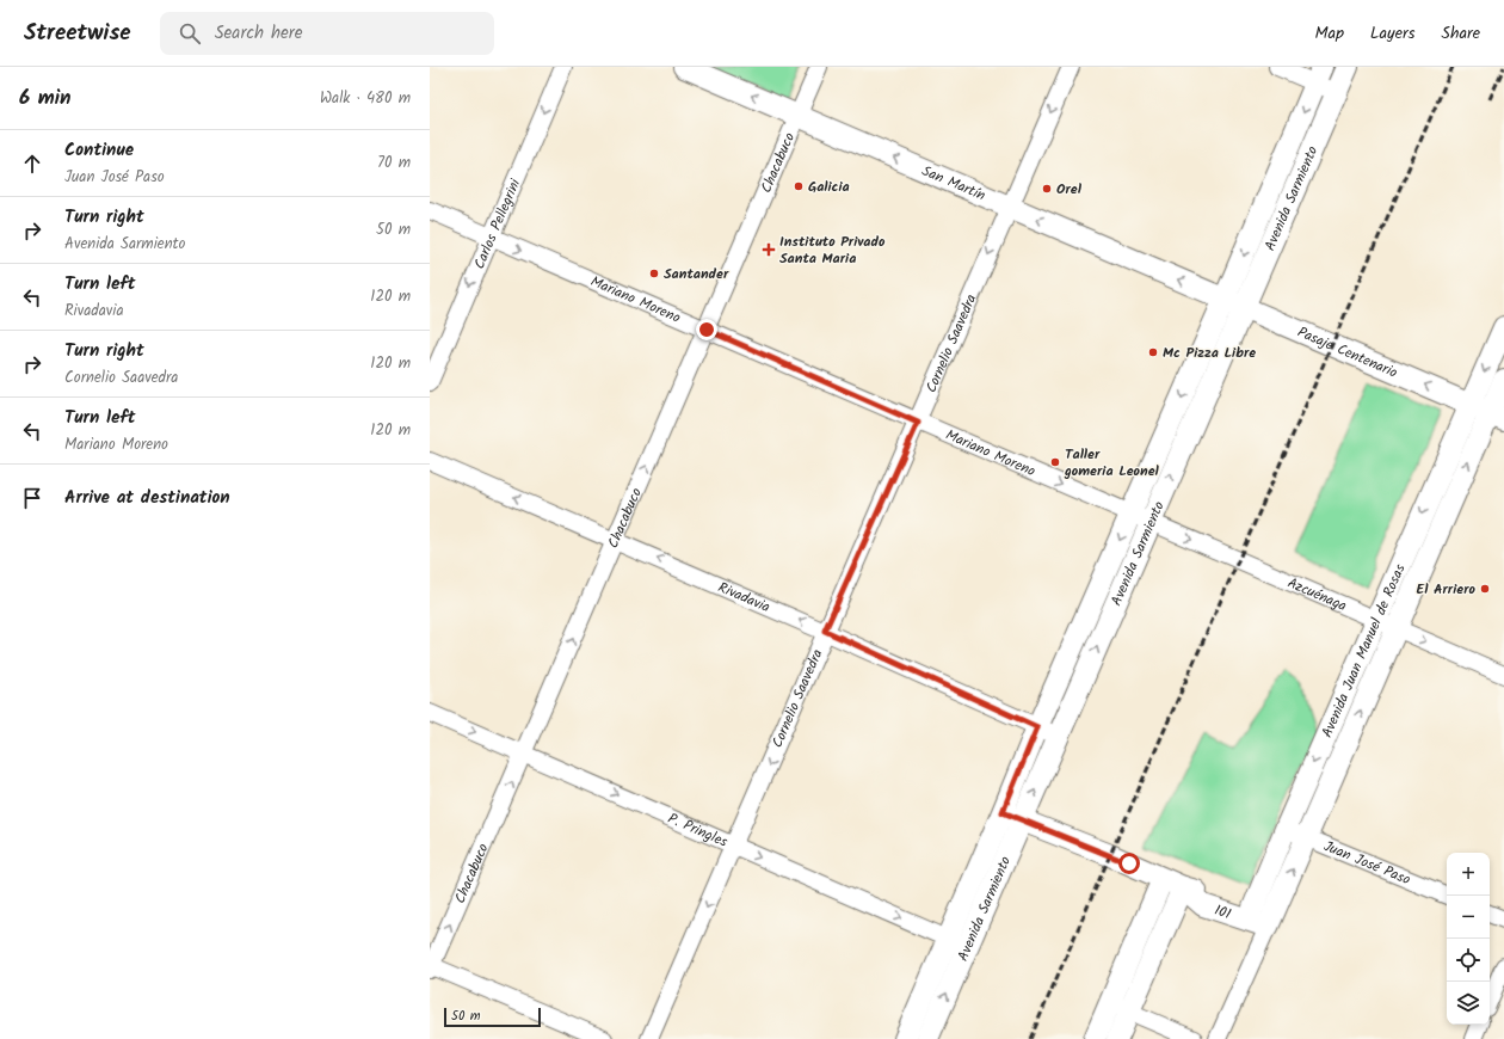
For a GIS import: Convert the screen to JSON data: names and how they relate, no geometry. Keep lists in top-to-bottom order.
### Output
{
  "streets": {
    "main road": [
      "San Martín",
      "Avenida Sarmiento",
      "Pasaje Centenario",
      "Avenida Juan Manuel de Rosas",
      "101"
    ],
    "street": [
      "Chacabuco",
      "Carlos Pellegrini",
      "Mariano Moreno",
      "Cornelio Saavedra",
      "Azcuénaga",
      "Rivadavia",
      "P. Pringles",
      "Juan José Paso"
    ]
  },
  "crossings": [
    ["Chacabuco", "San Martín"],
    ["Chacabuco", "Mariano Moreno"],
    ["Chacabuco", "Rivadavia"],
    ["Chacabuco", "P. Pringles"],
    ["San Martín", "Avenida Sarmiento"],
    ["San Martín", "Cornelio Saavedra"],
    ["San Martín", "Pasaje Centenario"],
    ["Avenida Sarmiento", "Mariano Moreno"],
    ["Avenida Sarmiento", "Pasaje Centenario"],
    ["Avenida Sarmiento", "Azcuénaga"],
    ["Avenida Sarmiento", "Rivadavia"],
    ["Avenida Sarmiento", "P. Pringles"],
    ["Carlos Pellegrini", "Mariano Moreno"],
    ["Mariano Moreno", "Cornelio Saavedra"],
    ["Mariano Moreno", "Azcuénaga"],
    ["Cornelio Saavedra", "Rivadavia"],
    ["Cornelio Saavedra", "P. Pringles"],
    ["Pasaje Centenario", "Avenida Juan Manuel de Rosas"],
    ["Azcuénaga", "Avenida Juan Manuel de Rosas"],
    ["Avenida Juan Manuel de Rosas", "Juan José Paso"],
    ["Avenida Juan Manuel de Rosas", "101"]
  ],
  "one_way": [
    "Chacabuco",
    "San Martín",
    "Carlos Pellegrini",
    "Mariano Moreno",
    "Cornelio Saavedra",
    "Pasaje Centenario",
    "Azcuénaga",
    "Rivadavia",
    "P. Pringles"
  ],
  "places": {
    "other": [
      "Galicia",
      "Orel",
      "Santander",
      "Mc Pizza Libre",
      "Taller gomeria Leonel",
      "El Arriero"
    ],
    "health": ["Instituto Privado Santa Maria"]
  },
  "scale_bar": "50 m",
  "page": {
    "header": "Streetwise",
    "search": "Search here",
    "nav": ["Map", "Layers", "Share"],
    "heading": ["6 min", "Walk · 480 m"],
    "list": [
      ["Continue", "Juan José Paso", "70 m"],
      ["Turn right", "Avenida Sarmiento", "50 m"],
      ["Turn left", "Rivadavia", "120 m"],
      ["Turn right", "Cornelio Saavedra", "120 m"],
      ["Turn left", "Mariano Moreno", "120 m"],
      "Arrive at destination"
    ],
    "map_buttons": ["+", "−"],
    "scale": "50 m"
  }
}
